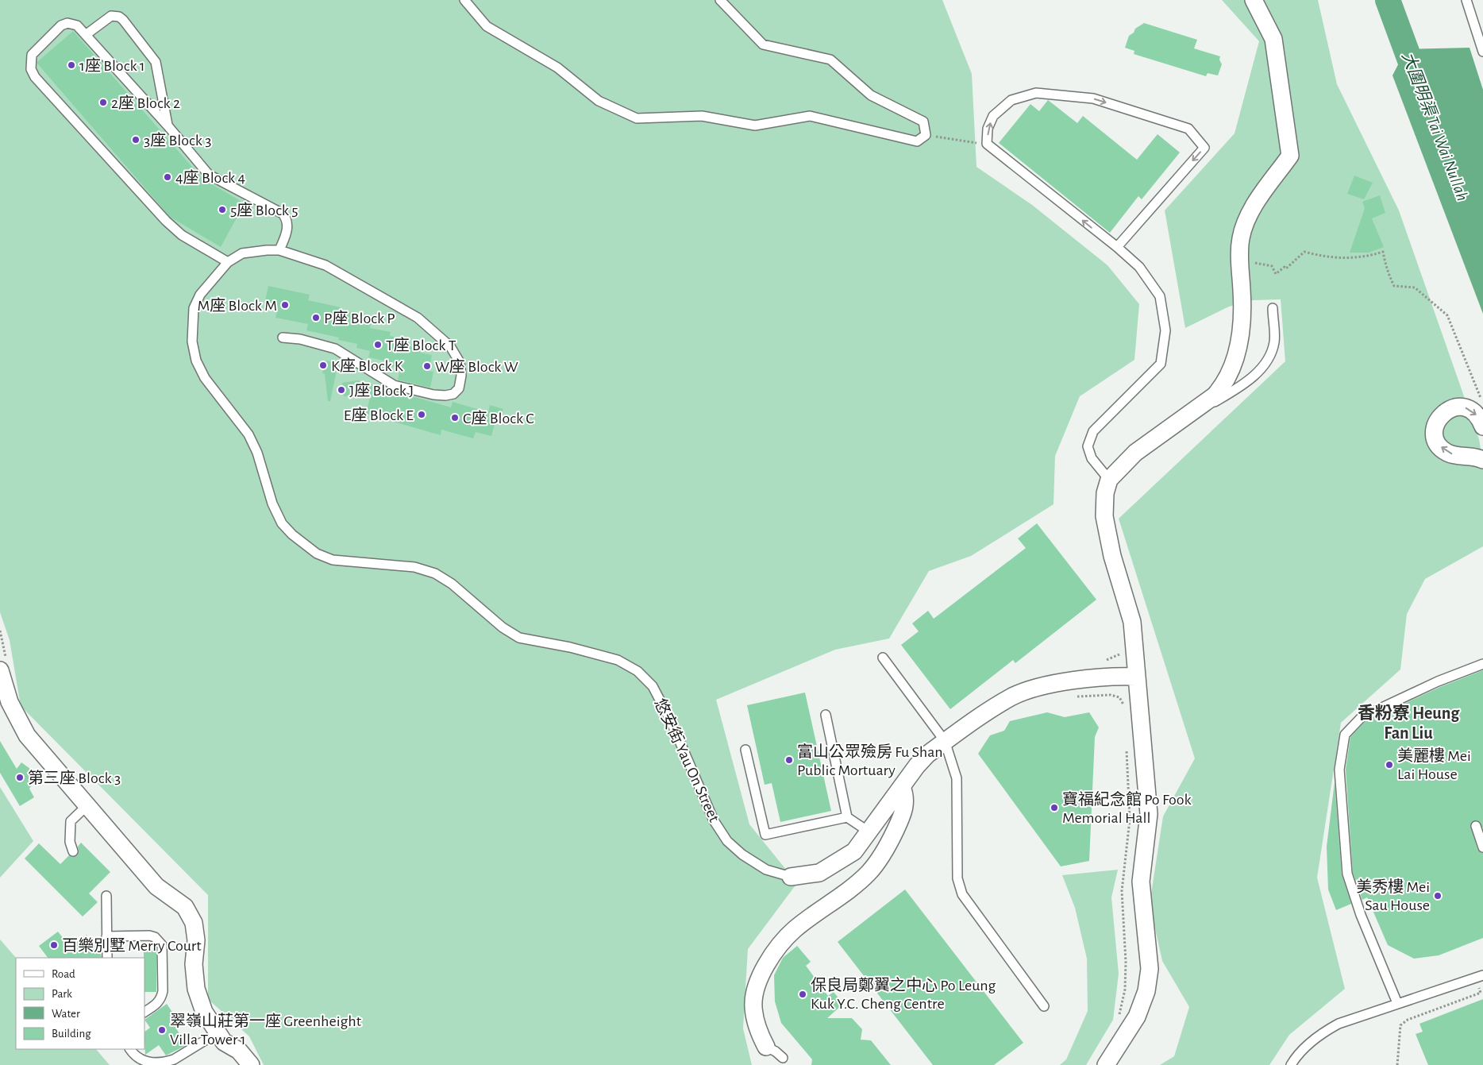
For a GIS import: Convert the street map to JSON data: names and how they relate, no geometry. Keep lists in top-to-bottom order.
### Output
{
  "streets": {
    "street": ["悠安街 Yau On Street"]
  },
  "districts": ["香粉寮 Heung Fan Liu"],
  "water": ["大圍明渠 Tai Wai Nullah"],
  "places": [
    "1座 Block 1",
    "2座 Block 2",
    "3座 Block 3",
    "4座 Block 4",
    "5座 Block 5",
    "M座 Block M",
    "P座 Block P",
    "T座 Block T",
    "K座 Block K",
    "W座 Block W",
    "J座 Block J",
    "E座 Block E",
    "C座 Block C",
    "富山公眾殮房 Fu Shan Public Mortuary",
    "美麗樓 Mei Lai House",
    "第三座 Block 3",
    "寶福紀念館 Po Fook Memorial Hall",
    "美秀樓 Mei Sau House",
    "百樂別墅 Merry Court",
    "保良局鄭翼之中心 Po Leung Kuk Y.C. Cheng Centre",
    "翠嶺山莊第一座 Greenheight Villa Tower 1"
  ],
  "legend": [
    "Road",
    "Park",
    "Water",
    "Building"
  ]
}
